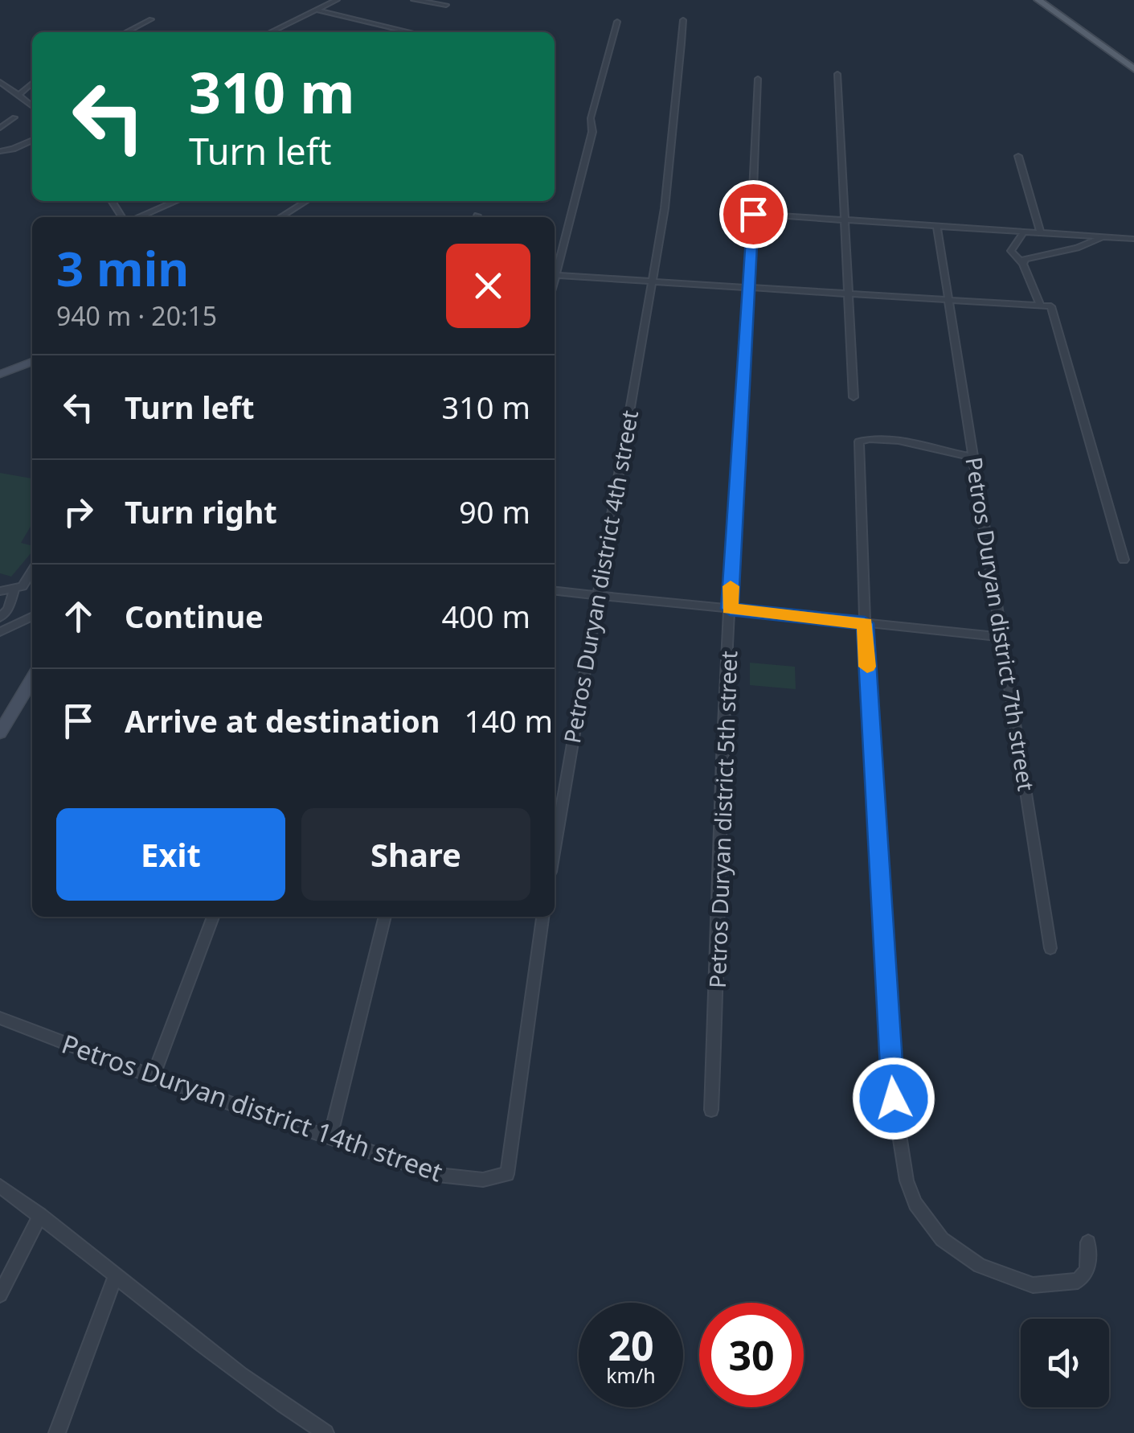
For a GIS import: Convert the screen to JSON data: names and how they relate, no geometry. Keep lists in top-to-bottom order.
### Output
{
  "streets": {
    "street": [
      "Petros Duryan district 4th street",
      "Petros Duryan district 7th street",
      "Petros Duryan district 5th street",
      "Petros Duryan district 14th street"
    ]
  },
  "page": {
    "turn": ["310 m", "Turn left"],
    "heading": ["3 min", "940 m · 20:15"],
    "list": [
      {
        "name": "Turn left",
        "value": "310 m"
      },
      {
        "name": "Turn right",
        "value": "90 m"
      },
      {
        "name": "Continue",
        "value": "400 m"
      },
      {
        "name": "Arrive at destination",
        "value": "140 m"
      }
    ],
    "buttons": ["Exit", "Share"],
    "speed": "20 km/h",
    "limit": "30"
  }
}
